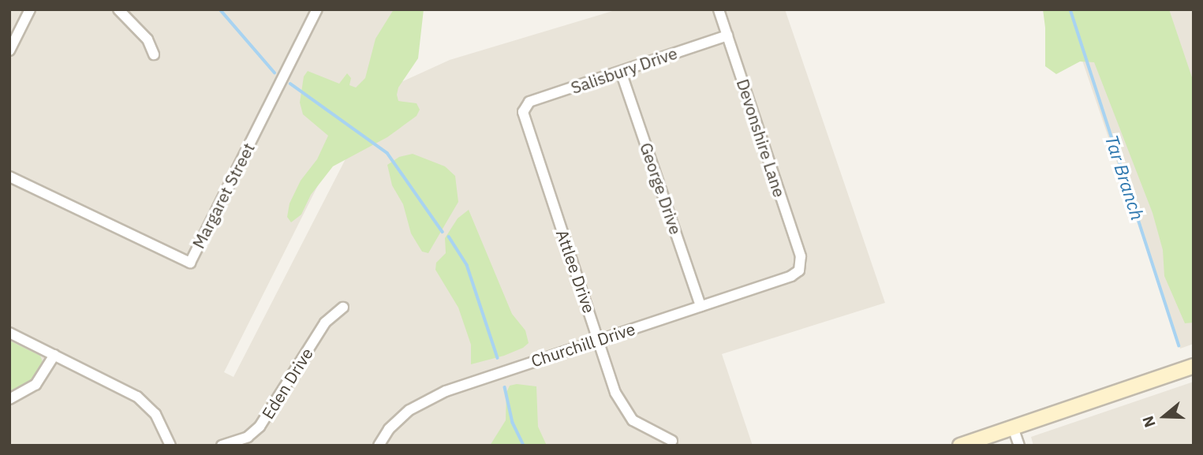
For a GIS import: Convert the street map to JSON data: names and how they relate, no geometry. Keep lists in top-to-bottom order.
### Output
{
  "streets": {
    "street": [
      "Salisbury Drive",
      "Devonshire Lane",
      "George Drive",
      "Margaret Street",
      "Attlee Drive",
      "Churchill Drive",
      "Eden Drive"
    ]
  },
  "crossings": [
    ["Salisbury Drive", "Devonshire Lane"],
    ["Salisbury Drive", "George Drive"],
    ["Salisbury Drive", "Attlee Drive"],
    ["Devonshire Lane", "Churchill Drive"],
    ["George Drive", "Churchill Drive"],
    ["Attlee Drive", "Churchill Drive"]
  ],
  "water": ["Tar Branch"],
  "north": "left"
}
